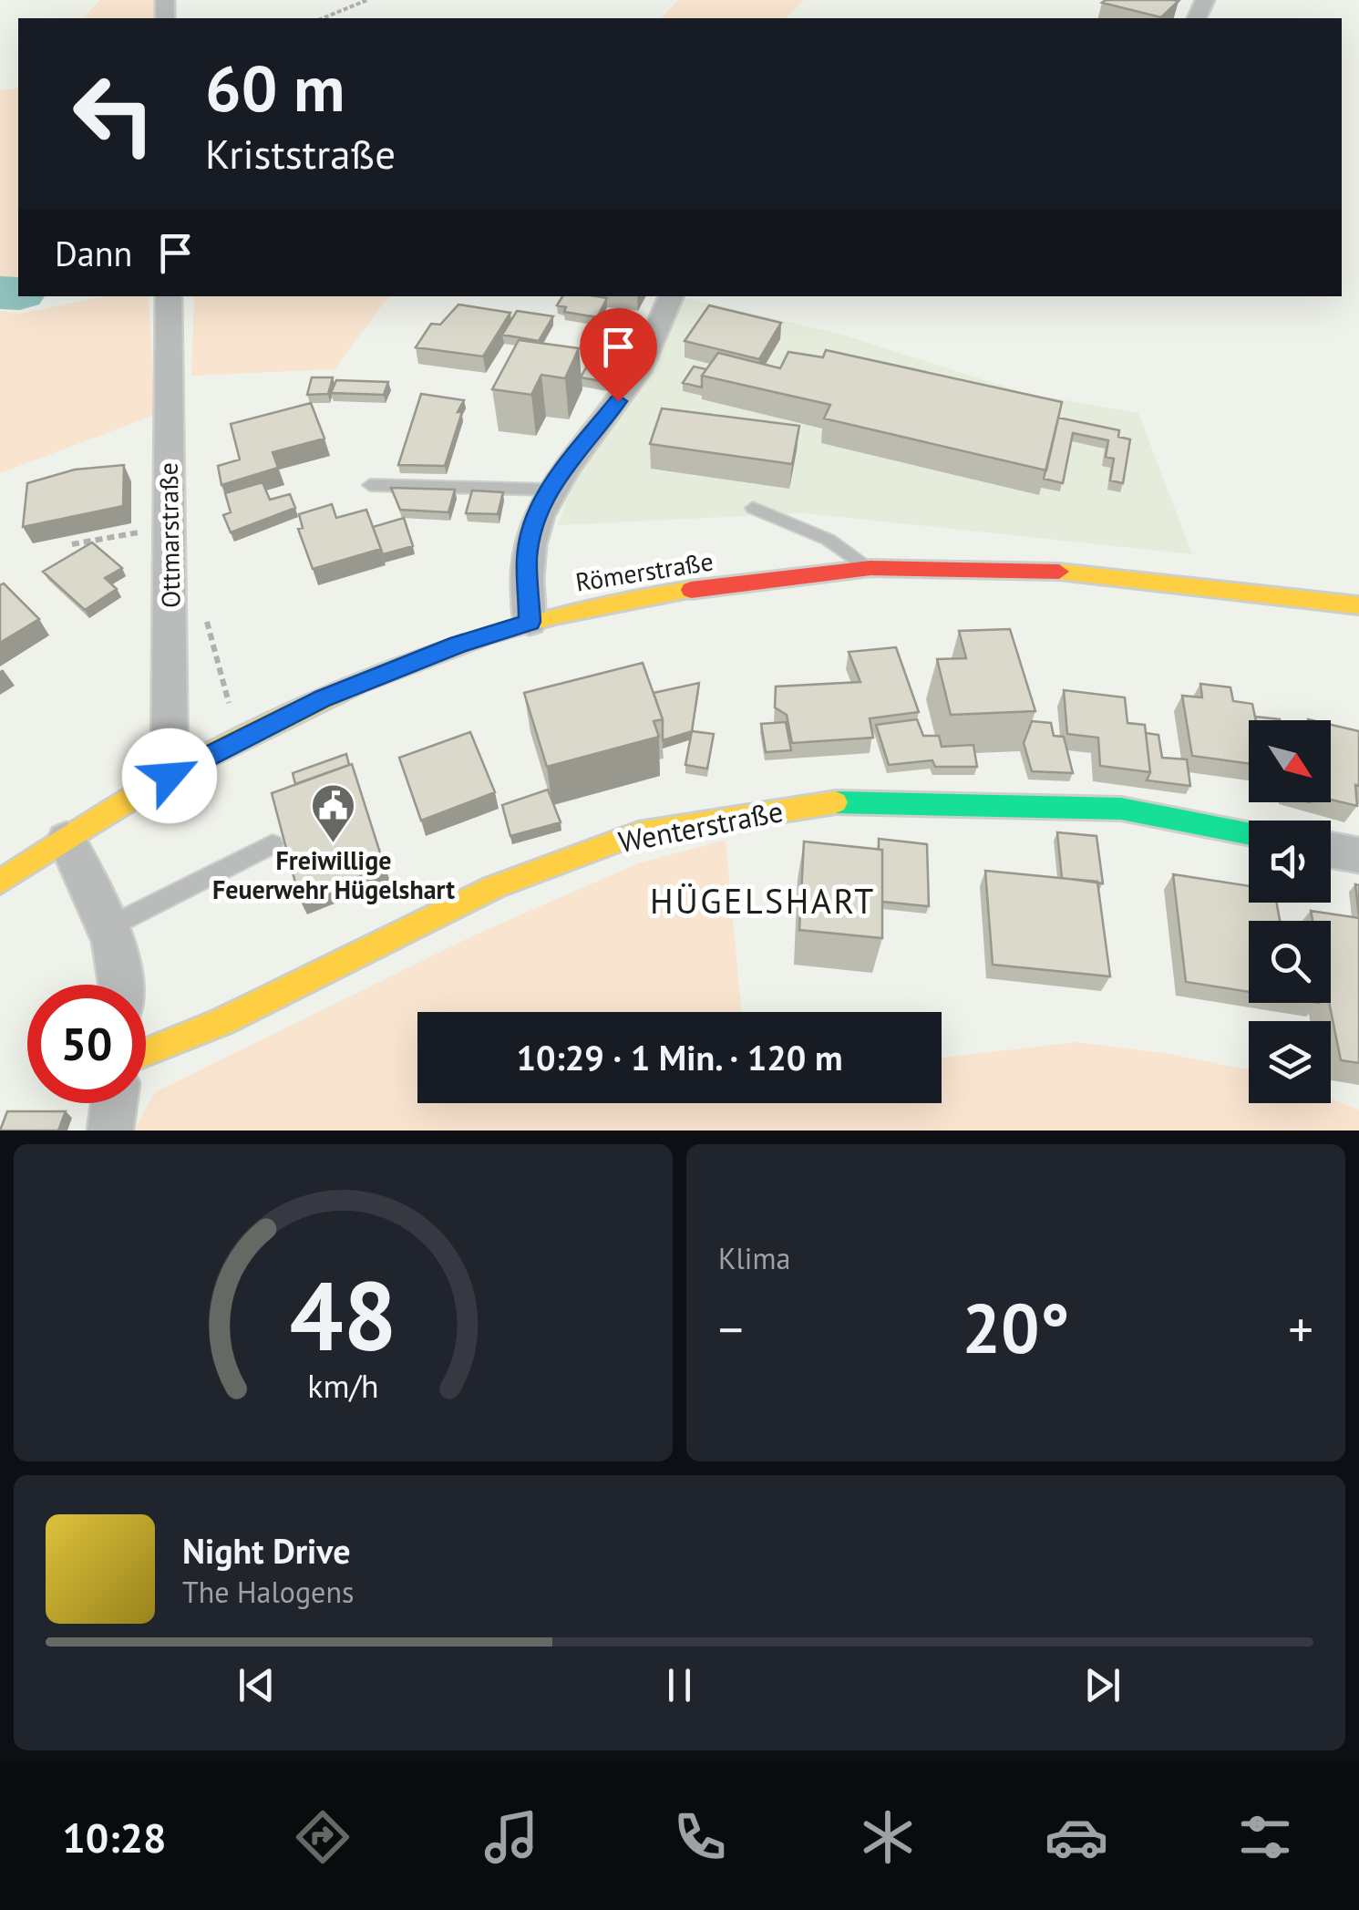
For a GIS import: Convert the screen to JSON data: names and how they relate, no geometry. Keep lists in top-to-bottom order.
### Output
{
  "streets": {
    "main road": ["Römerstraße", "Wenterstraße"],
    "street": ["Ottmarstraße"]
  },
  "crossings": [
    ["Ottmarstraße", "Römerstraße"]
  ],
  "districts": ["HÜGELSHART"],
  "places": {
    "public building": ["Freiwillige Feuerwehr Hügelshart"]
  },
  "north": "bottom right",
  "page": {
    "turn": ["60 m", "Kriststraße"],
    "then": "Dann",
    "limit": "50",
    "trip": "10:29 · 1 Min. · 120 m",
    "tile": "Klima",
    "heat": ["−", "20°", "+"],
    "song": ["Night Drive", "The Halogens"],
    "tabs": "10:28",
    "gauge": ["48", "km/h"]
  }
}
